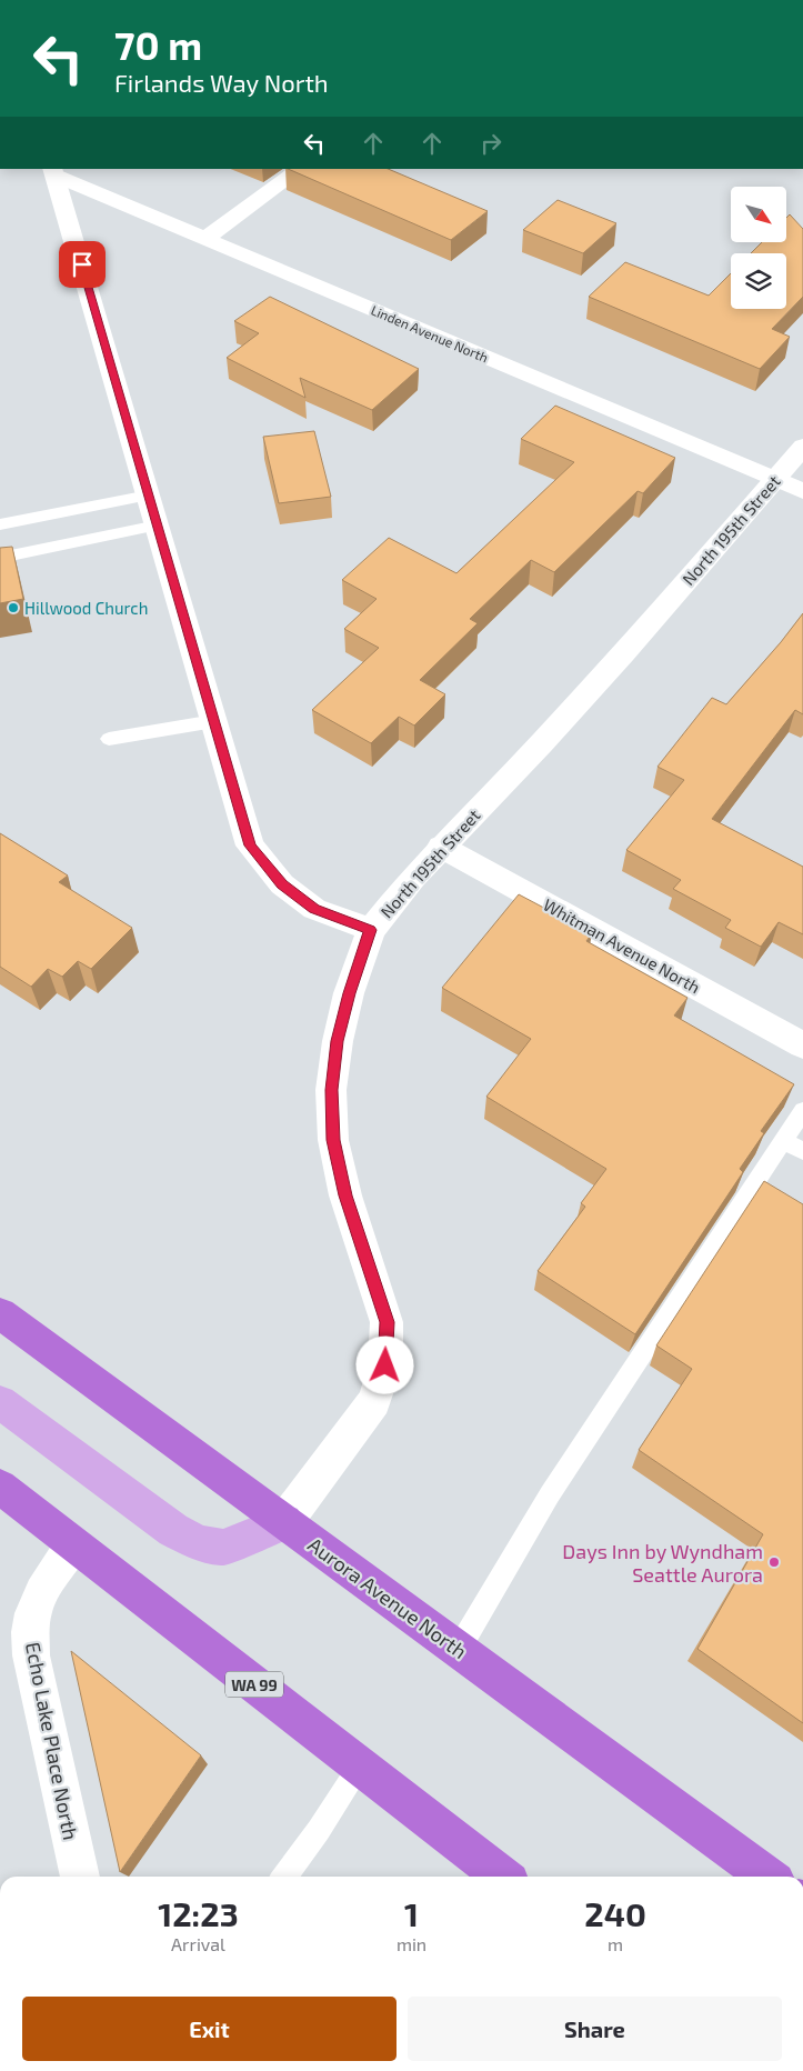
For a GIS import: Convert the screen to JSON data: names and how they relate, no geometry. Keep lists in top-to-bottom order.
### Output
{
  "streets": {
    "highway": ["Aurora Avenue North", "WA 99"],
    "street": [
      "Linden Avenue North",
      "North 195th Street",
      "Whitman Avenue North",
      "Echo Lake Place North"
    ]
  },
  "crossings": [
    ["Linden Avenue North", "North 195th Street"],
    ["North 195th Street", "Whitman Avenue North"],
    ["North 195th Street", "Aurora Avenue North"],
    ["WA 99", "Echo Lake Place North"]
  ],
  "places": ["Hillwood Church", "Days Inn by Wyndham Seattle Aurora"],
  "north": "bottom right",
  "page": {
    "turn": ["70 m", "Firlands Way North"],
    "eta": [
      "12:23",
      "Arrival",
      "1",
      "min",
      "240",
      "m"
    ],
    "buttons": ["Exit", "Share"]
  }
}
